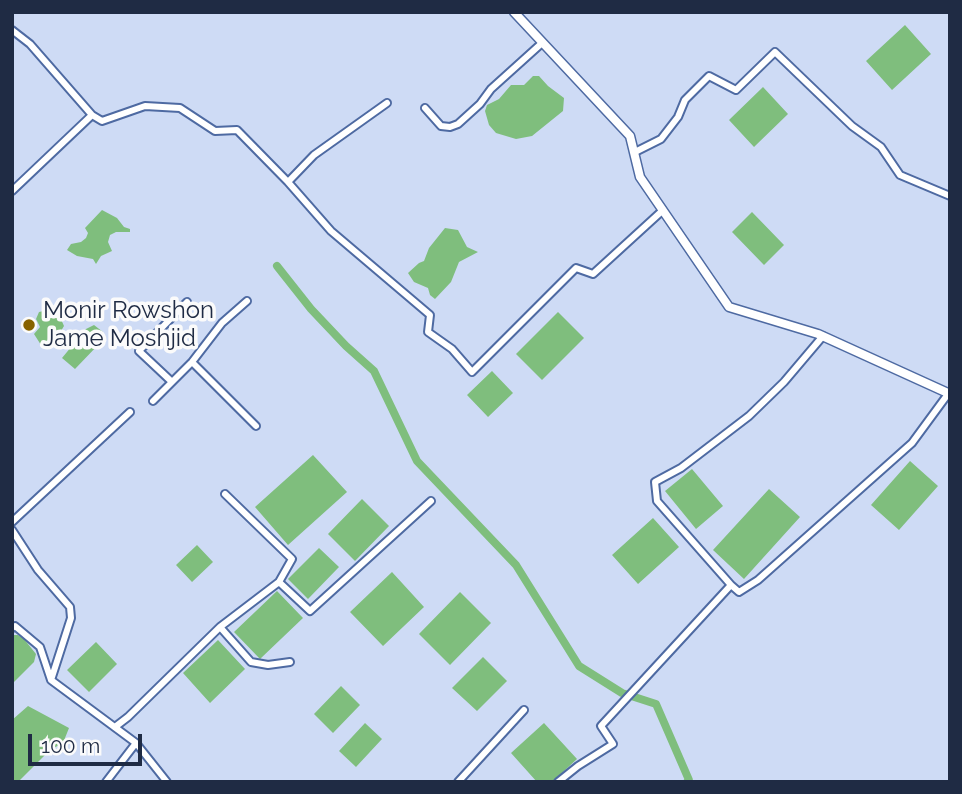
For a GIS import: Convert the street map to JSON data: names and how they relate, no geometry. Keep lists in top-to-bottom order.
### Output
{
  "places": ["Monir Rowshon Jame Moshjid"],
  "scale_bar": "100 m"
}
